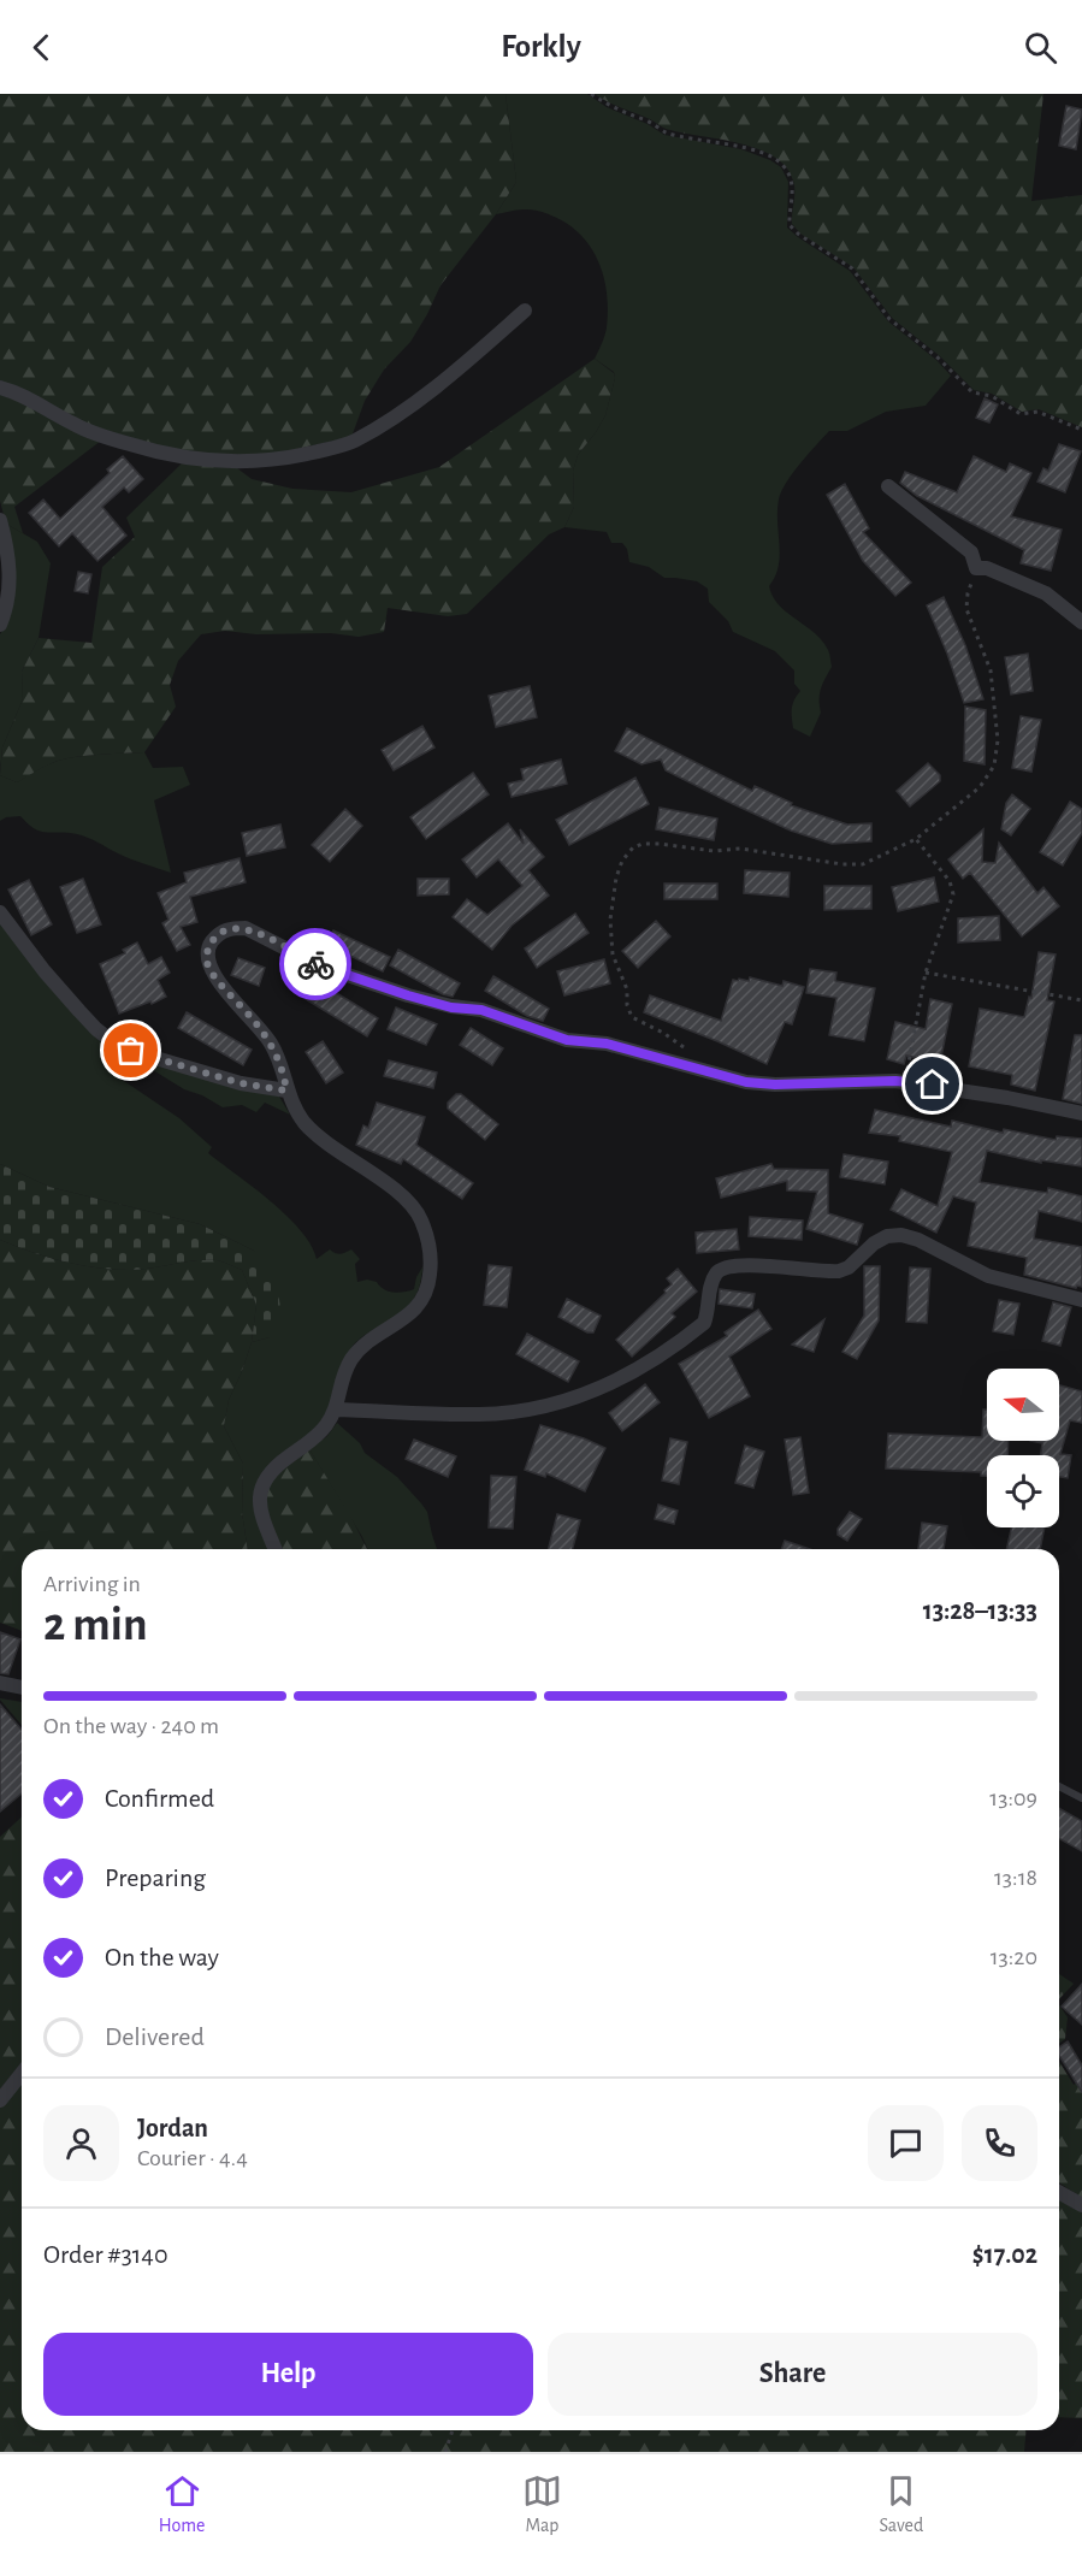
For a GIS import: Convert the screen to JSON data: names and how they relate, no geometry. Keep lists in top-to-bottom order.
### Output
{
  "north": "left",
  "page": {
    "header": "Forkly",
    "heading": ["2 min", "Arriving in", "13:28–13:33"],
    "panel": [
      "Jordan",
      "Courier · 4.4",
      "Order #3140",
      "$17.02"
    ],
    "bar": "On the way · 240 m",
    "list": [
      ["Confirmed", "13:09"],
      ["Preparing", "13:18"],
      ["On the way", "13:20"],
      "Delivered"
    ],
    "buttons": ["Help", "Share"],
    "tabs": ["Home", "Map", "Saved"]
  }
}
